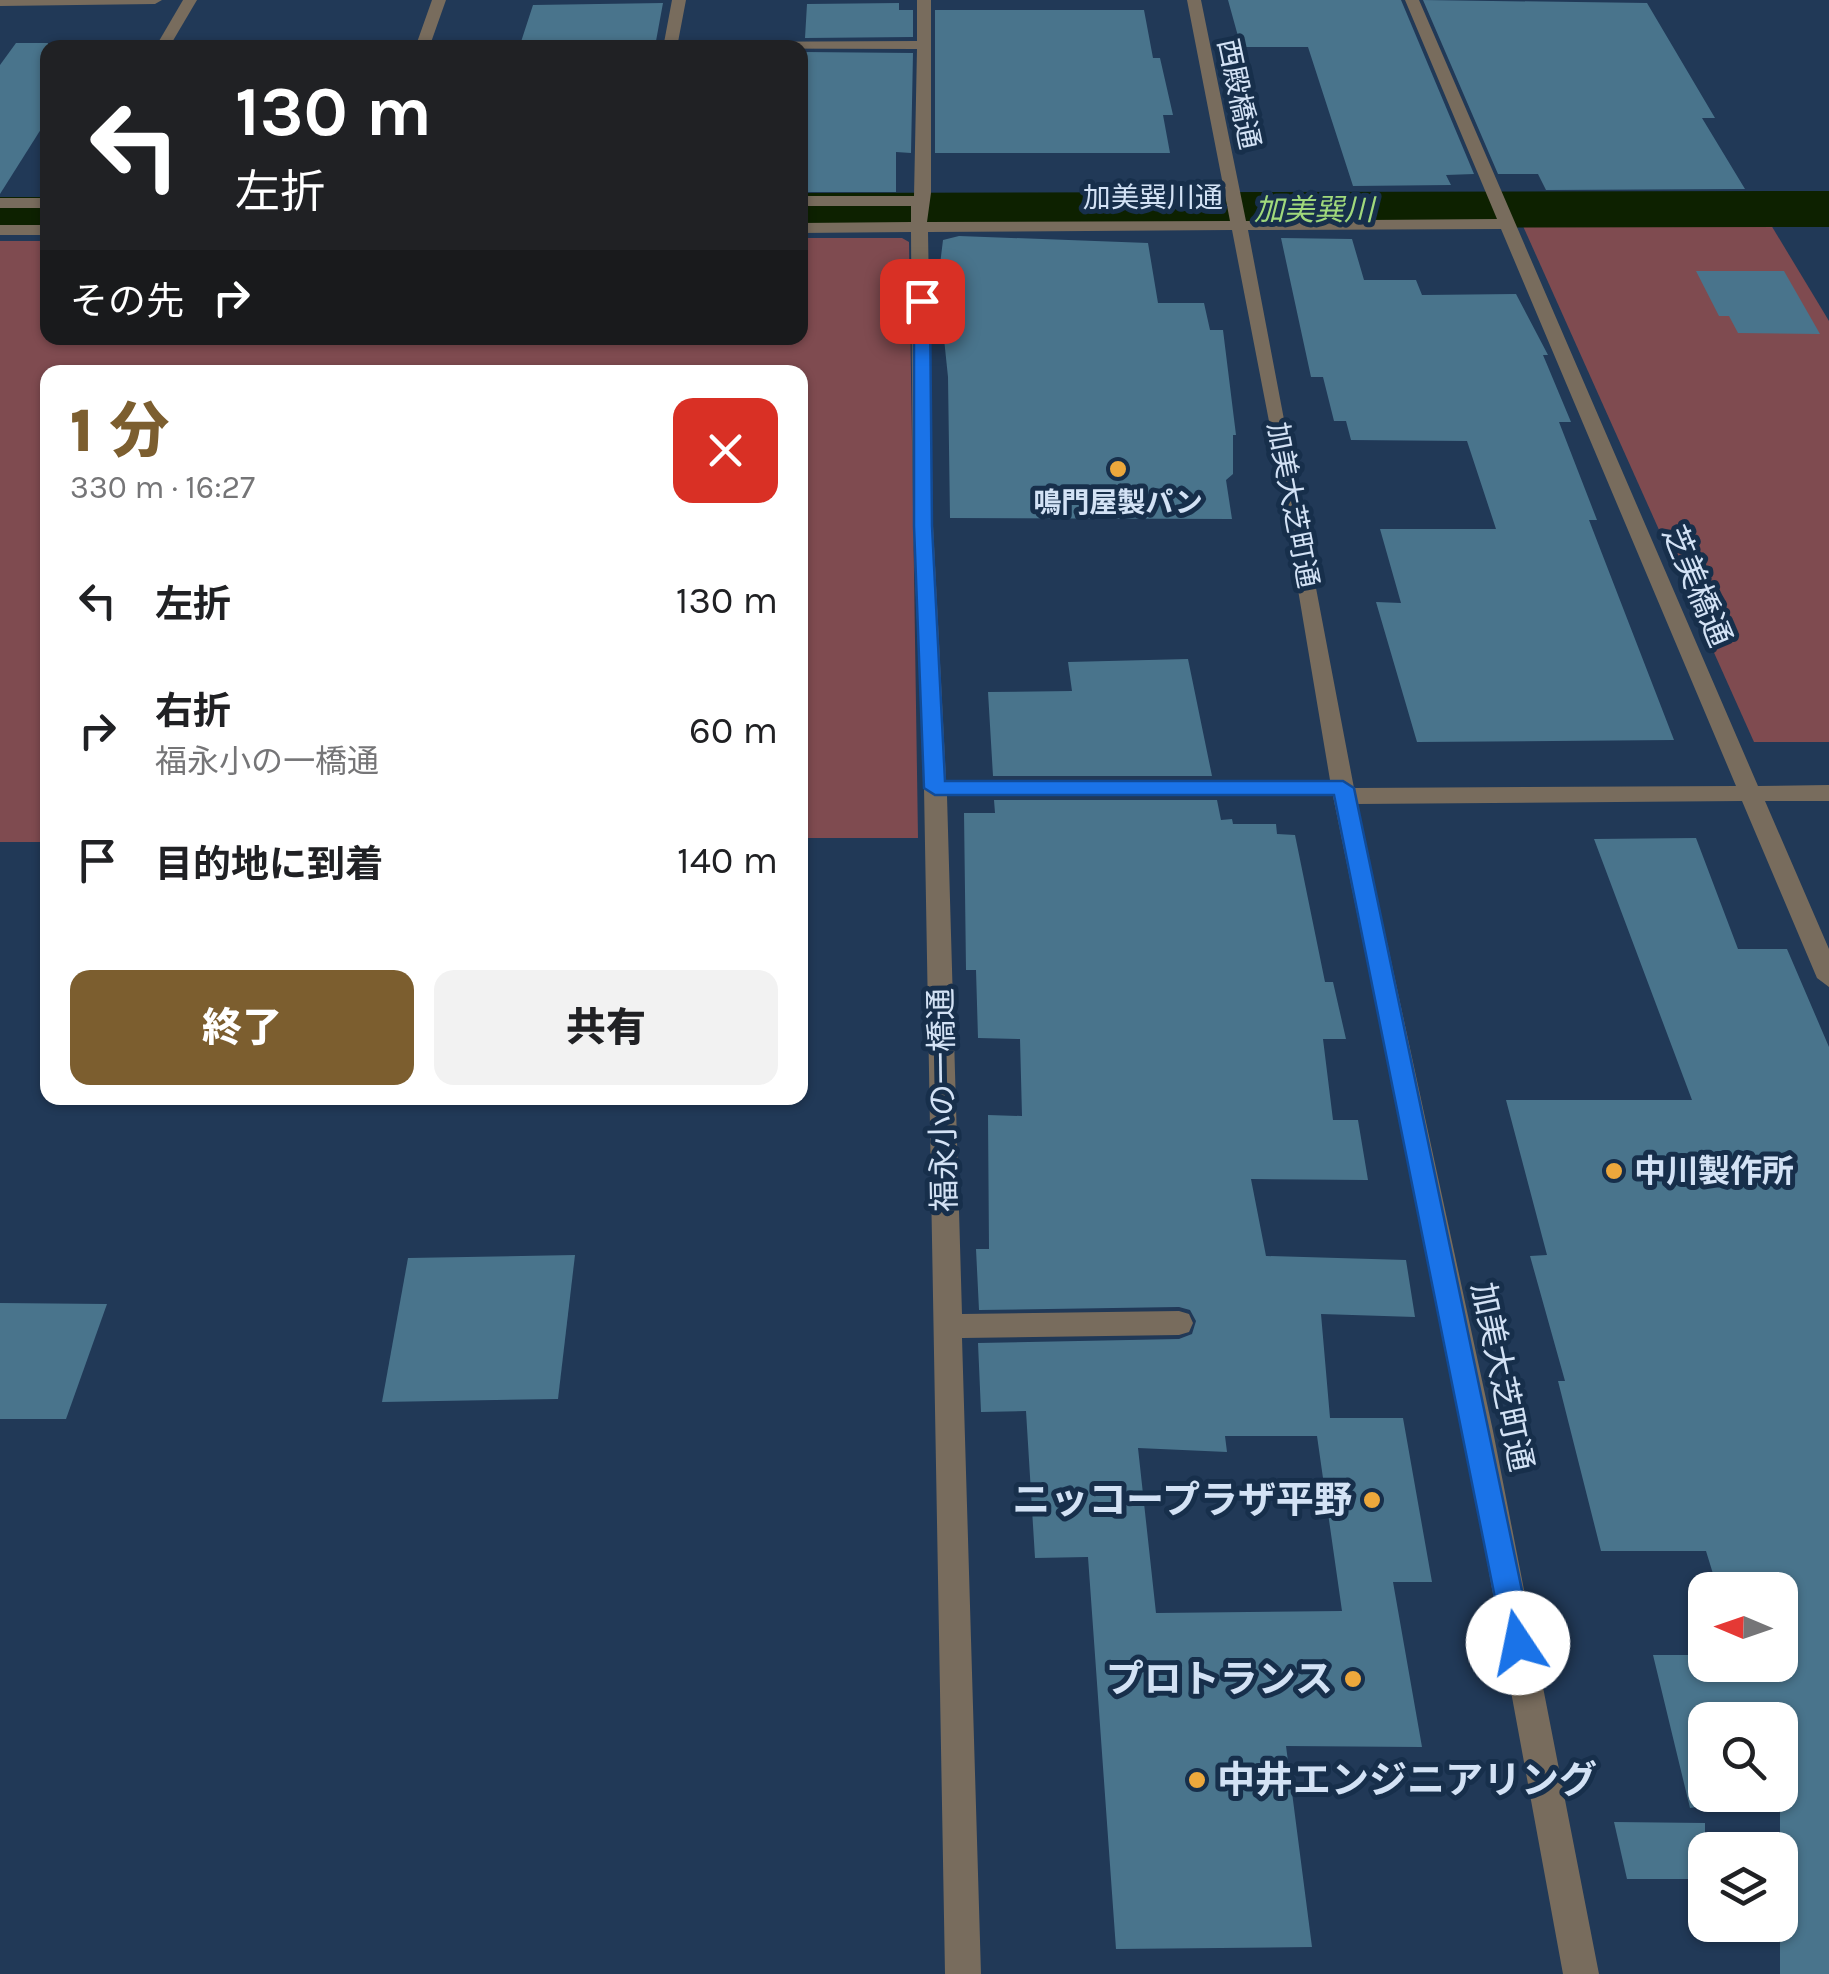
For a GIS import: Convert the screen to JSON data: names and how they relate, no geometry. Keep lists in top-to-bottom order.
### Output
{
  "streets": {
    "street": [
      "西殿橋通",
      "加美巽川通",
      "加美大芝町通",
      "芝美橋通",
      "福永小の一橋通"
    ]
  },
  "crossings": [
    ["西殿橋通", "加美巽川通"],
    ["西殿橋通", "加美大芝町通"],
    ["加美巽川通", "加美大芝町通"],
    ["加美巽川通", "芝美橋通"],
    ["加美巽川通", "福永小の一橋通"]
  ],
  "water": ["加美巽川"],
  "places": [
    "鳴門屋製パン",
    "中川製作所",
    "ニッコープラザ平野",
    "プロトランス",
    "中井エンジニアリング"
  ],
  "north": "left",
  "page": {
    "turn": ["130 m", "左折"],
    "then": "その先",
    "heading": ["1 分", "330 m · 16:27"],
    "list": [
      {
        "name": "左折",
        "value": "130 m"
      },
      {
        "name": "右折",
        "note": "福永小の一橋通",
        "value": "60 m"
      },
      {
        "name": "目的地に到着",
        "value": "140 m"
      }
    ],
    "buttons": ["終了", "共有"]
  }
}
